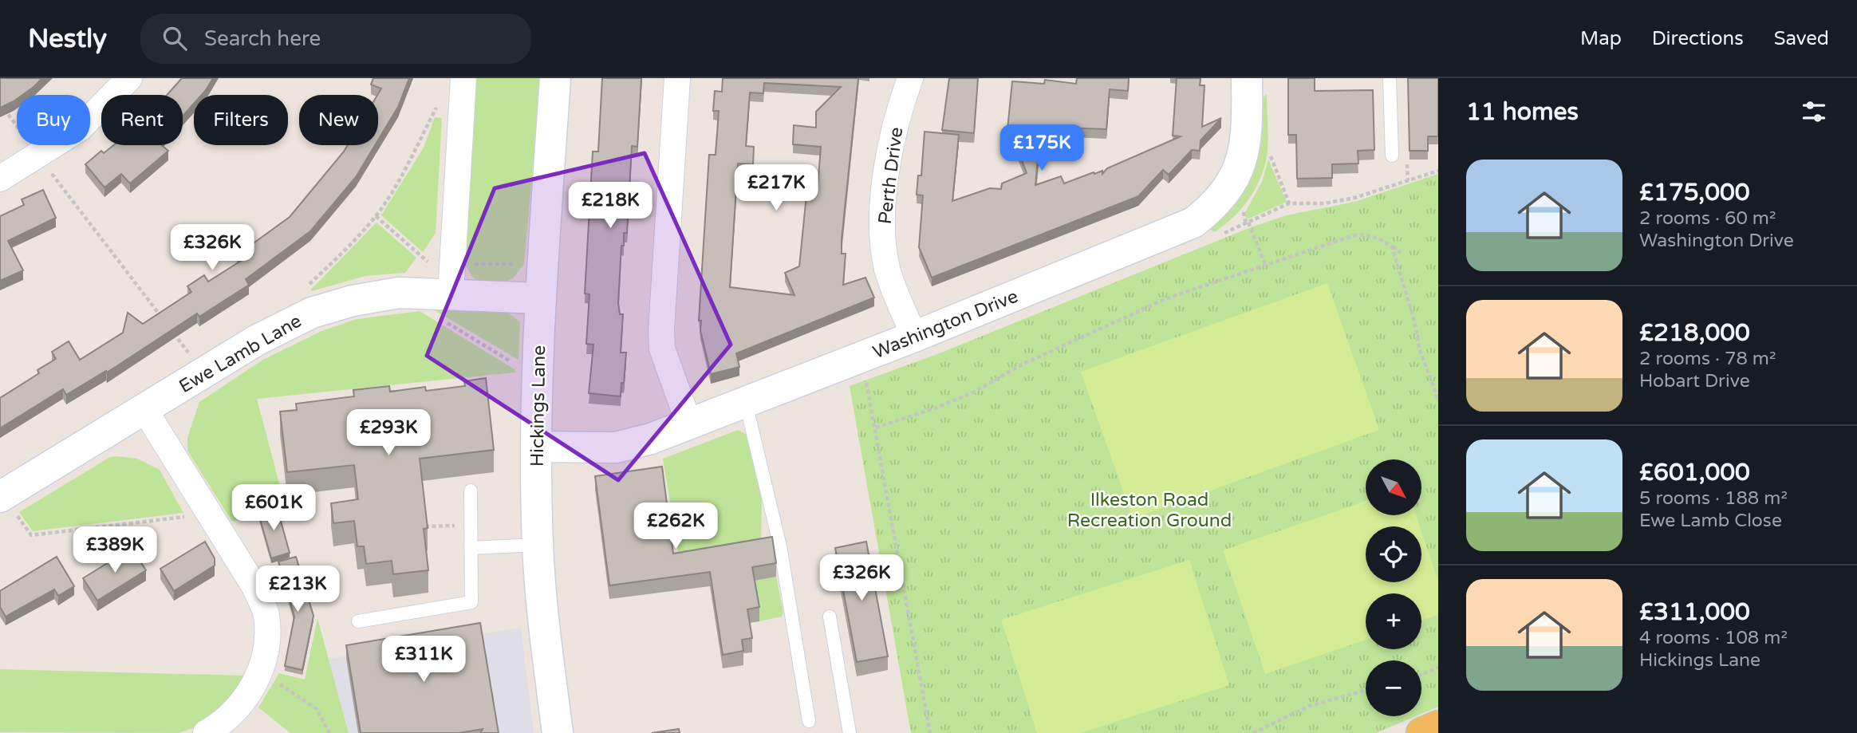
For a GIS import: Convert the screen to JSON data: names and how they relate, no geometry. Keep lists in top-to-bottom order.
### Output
{
  "streets": {
    "street": [
      "Perth Drive",
      "Washington Drive",
      "Ewe Lamb Lane",
      "Hickings Lane"
    ]
  },
  "crossings": [
    ["Perth Drive", "Washington Drive"],
    ["Washington Drive", "Hickings Lane"],
    ["Ewe Lamb Lane", "Hickings Lane"]
  ],
  "parks": ["Ilkeston Road Recreation Ground"],
  "north": "bottom right",
  "page": {
    "header": "Nestly",
    "search": "Search here",
    "nav": ["Map", "Directions", "Saved"],
    "heading": "11 homes",
    "chip": [
      "Buy",
      "Rent",
      "Filters",
      "New"
    ],
    "price": [
      "£175K",
      "£217K",
      "£218K",
      "£326K",
      "£293K",
      "£601K",
      "£262K",
      "£389K",
      "£326K",
      "£213K",
      "£311K"
    ],
    "list": [
      {
        "name": "£175,000",
        "note": "2 rooms · 60 m² · Washington Drive"
      },
      {
        "name": "£218,000",
        "note": "2 rooms · 78 m² · Hobart Drive"
      },
      {
        "name": "£601,000",
        "note": "5 rooms · 188 m² · Ewe Lamb Close"
      },
      {
        "name": "£311,000",
        "note": "4 rooms · 108 m² · Hickings Lane"
      }
    ],
    "map_buttons": ["+", "−"]
  }
}
